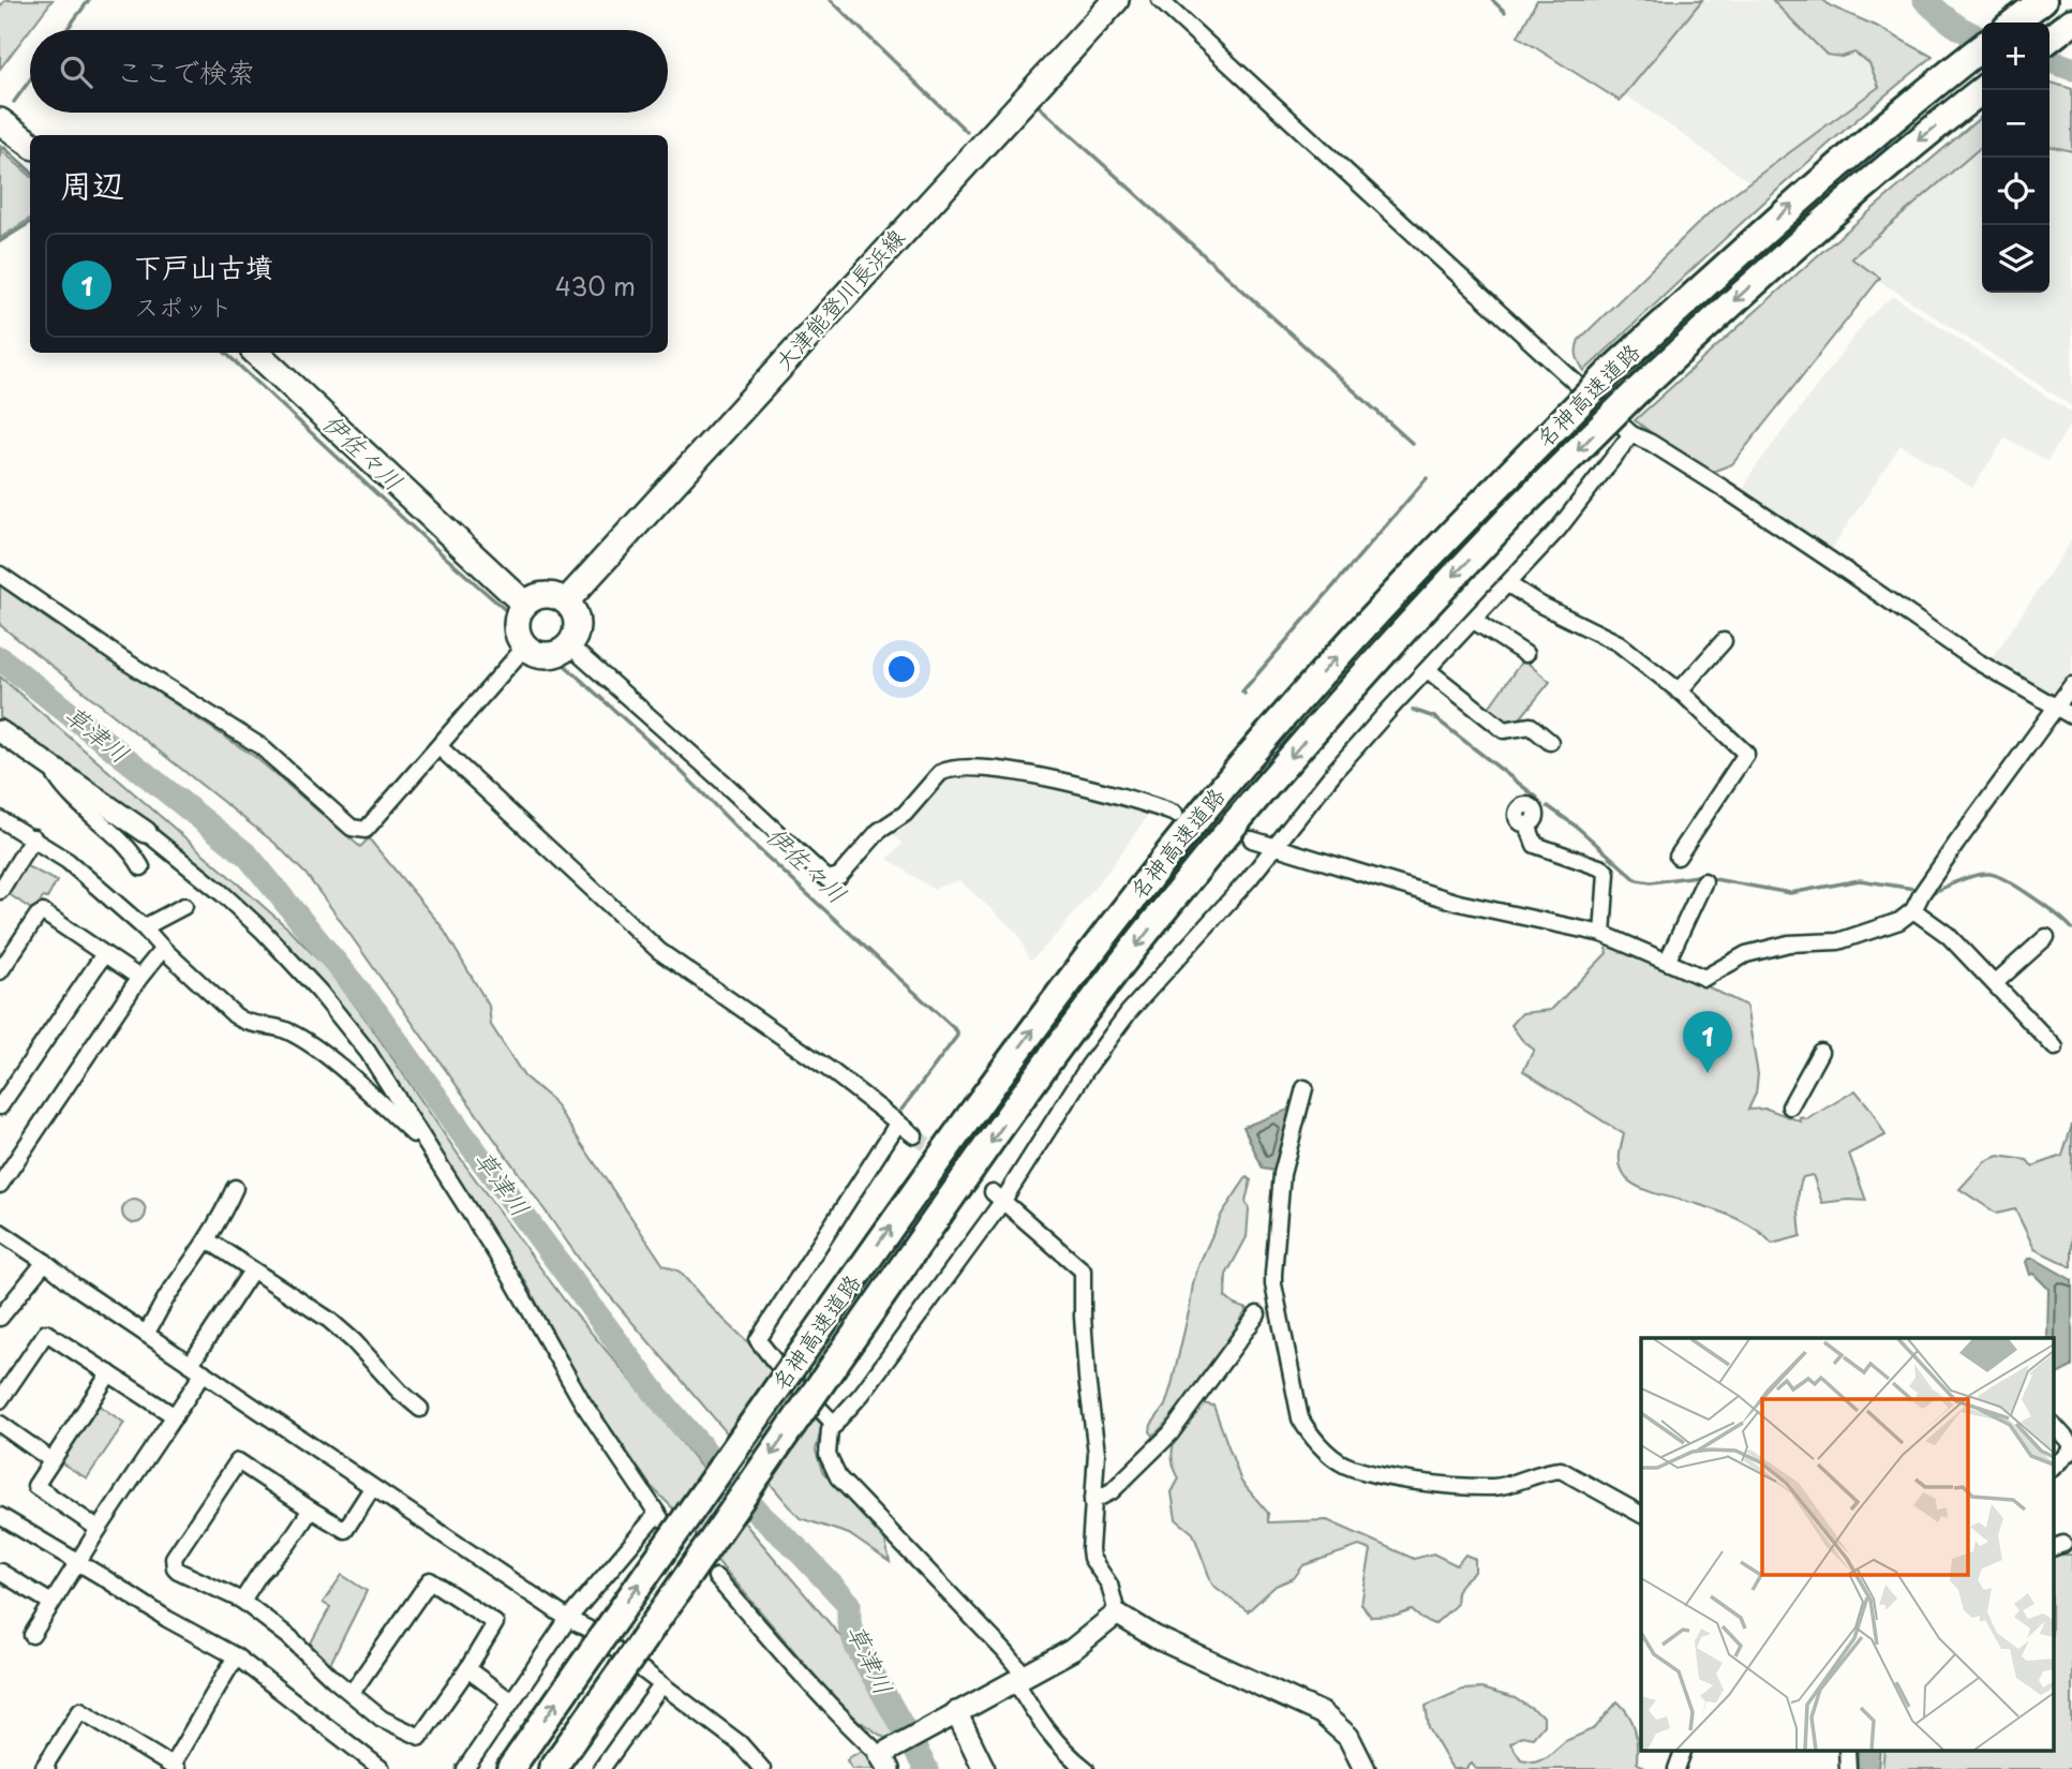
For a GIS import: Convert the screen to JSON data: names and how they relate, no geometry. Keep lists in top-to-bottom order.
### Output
{
  "streets": {
    "highway": ["名神高速道路"],
    "main road": ["大津能登川長浜線"]
  },
  "water": ["伊佐々川", "草津川"],
  "page": {
    "map_buttons": ["+", "−"],
    "search": "ここで検索",
    "heading": "周辺",
    "list": [
      {
        "mark": "1",
        "name": "下戸山古墳",
        "note": "スポット",
        "value": "430 m"
      }
    ],
    "pins": "1"
  }
}
